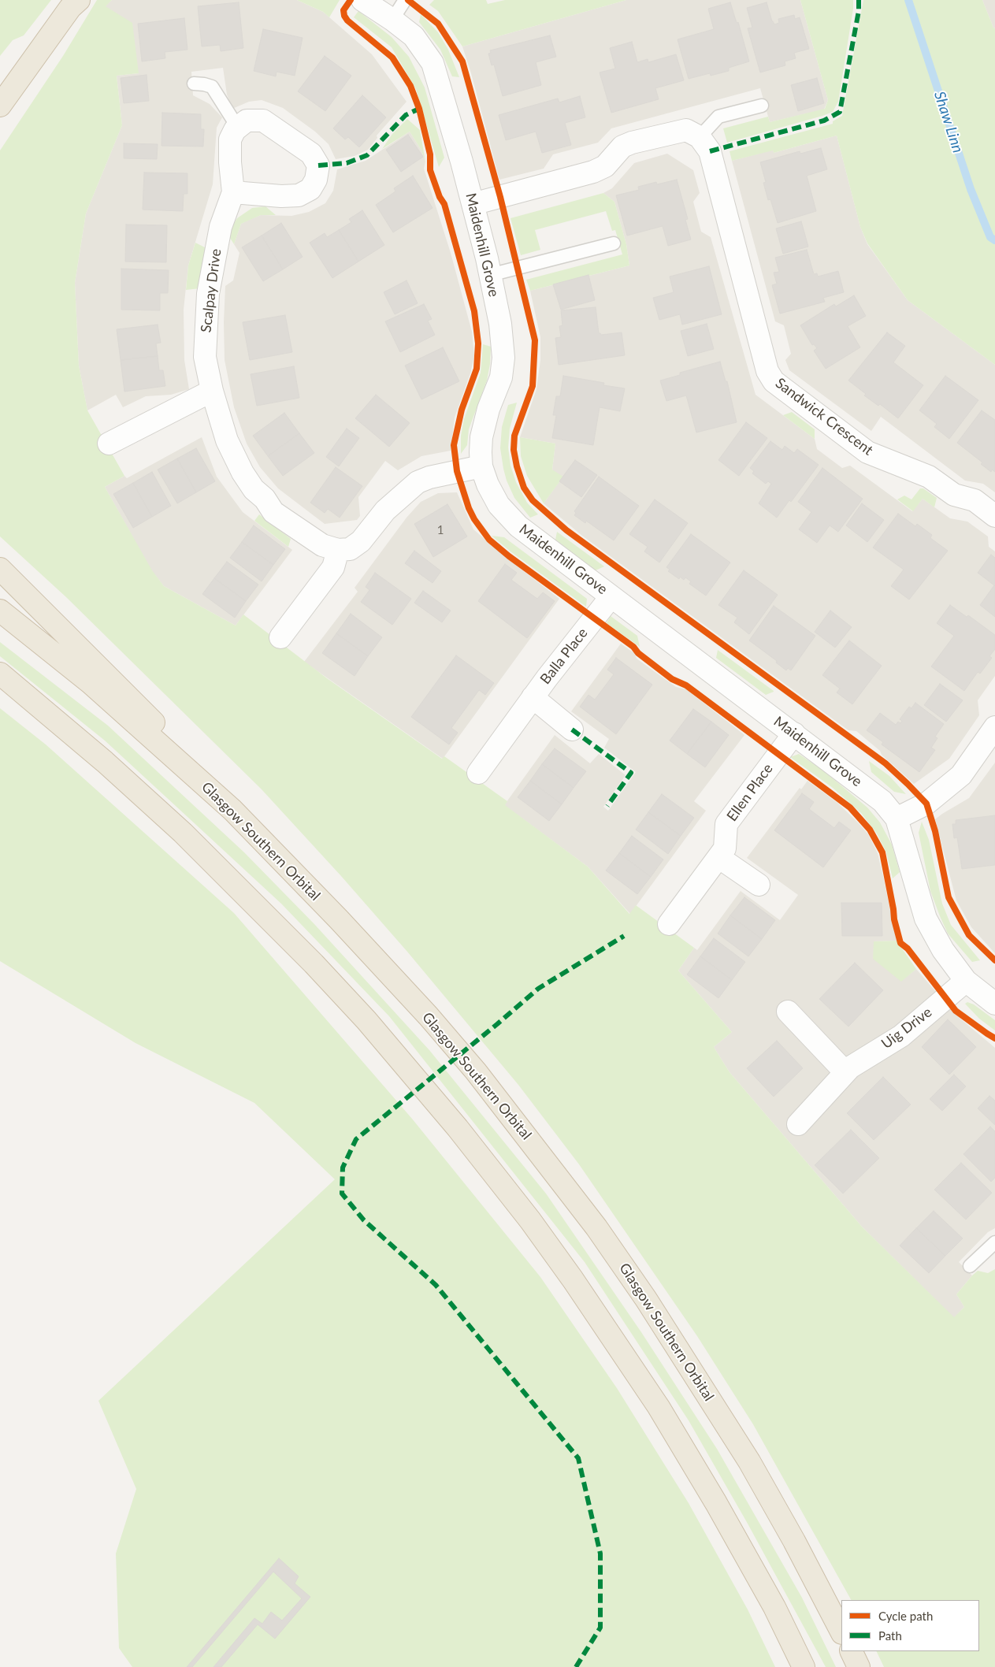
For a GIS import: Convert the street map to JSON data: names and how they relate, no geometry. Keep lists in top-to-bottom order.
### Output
{
  "streets": {
    "highway": ["Glasgow Southern Orbital"],
    "street": [
      "Maidenhill Grove",
      "Scalpay Drive",
      "Sandwick Crescent",
      "Balla Place",
      "Ellen Place",
      "Uig Drive"
    ]
  },
  "crossings": [
    ["Maidenhill Grove", "Balla Place"],
    ["Maidenhill Grove", "Ellen Place"],
    ["Maidenhill Grove", "Uig Drive"]
  ],
  "water": ["Shaw Linn"],
  "house_numbers": ["1"],
  "legend": ["Cycle path", "Path"]
}
